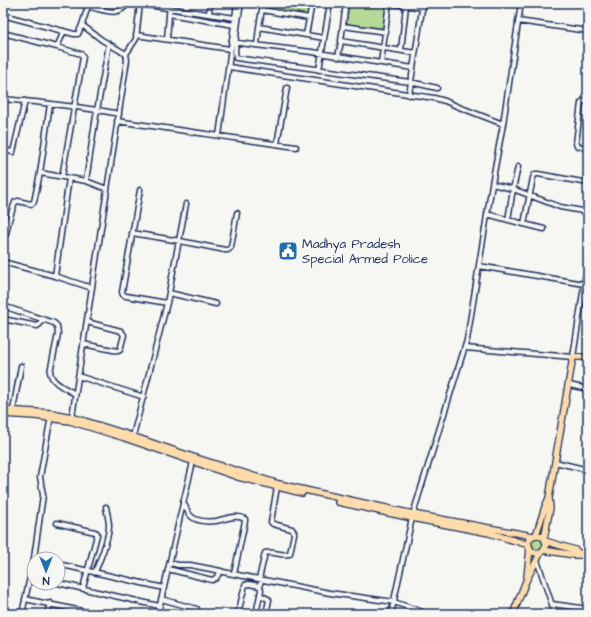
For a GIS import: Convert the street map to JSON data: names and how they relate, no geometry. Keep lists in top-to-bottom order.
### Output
{
  "places": {
    "public building": ["Madhya Pradesh Special Armed Police"]
  },
  "north": "bottom"
}
